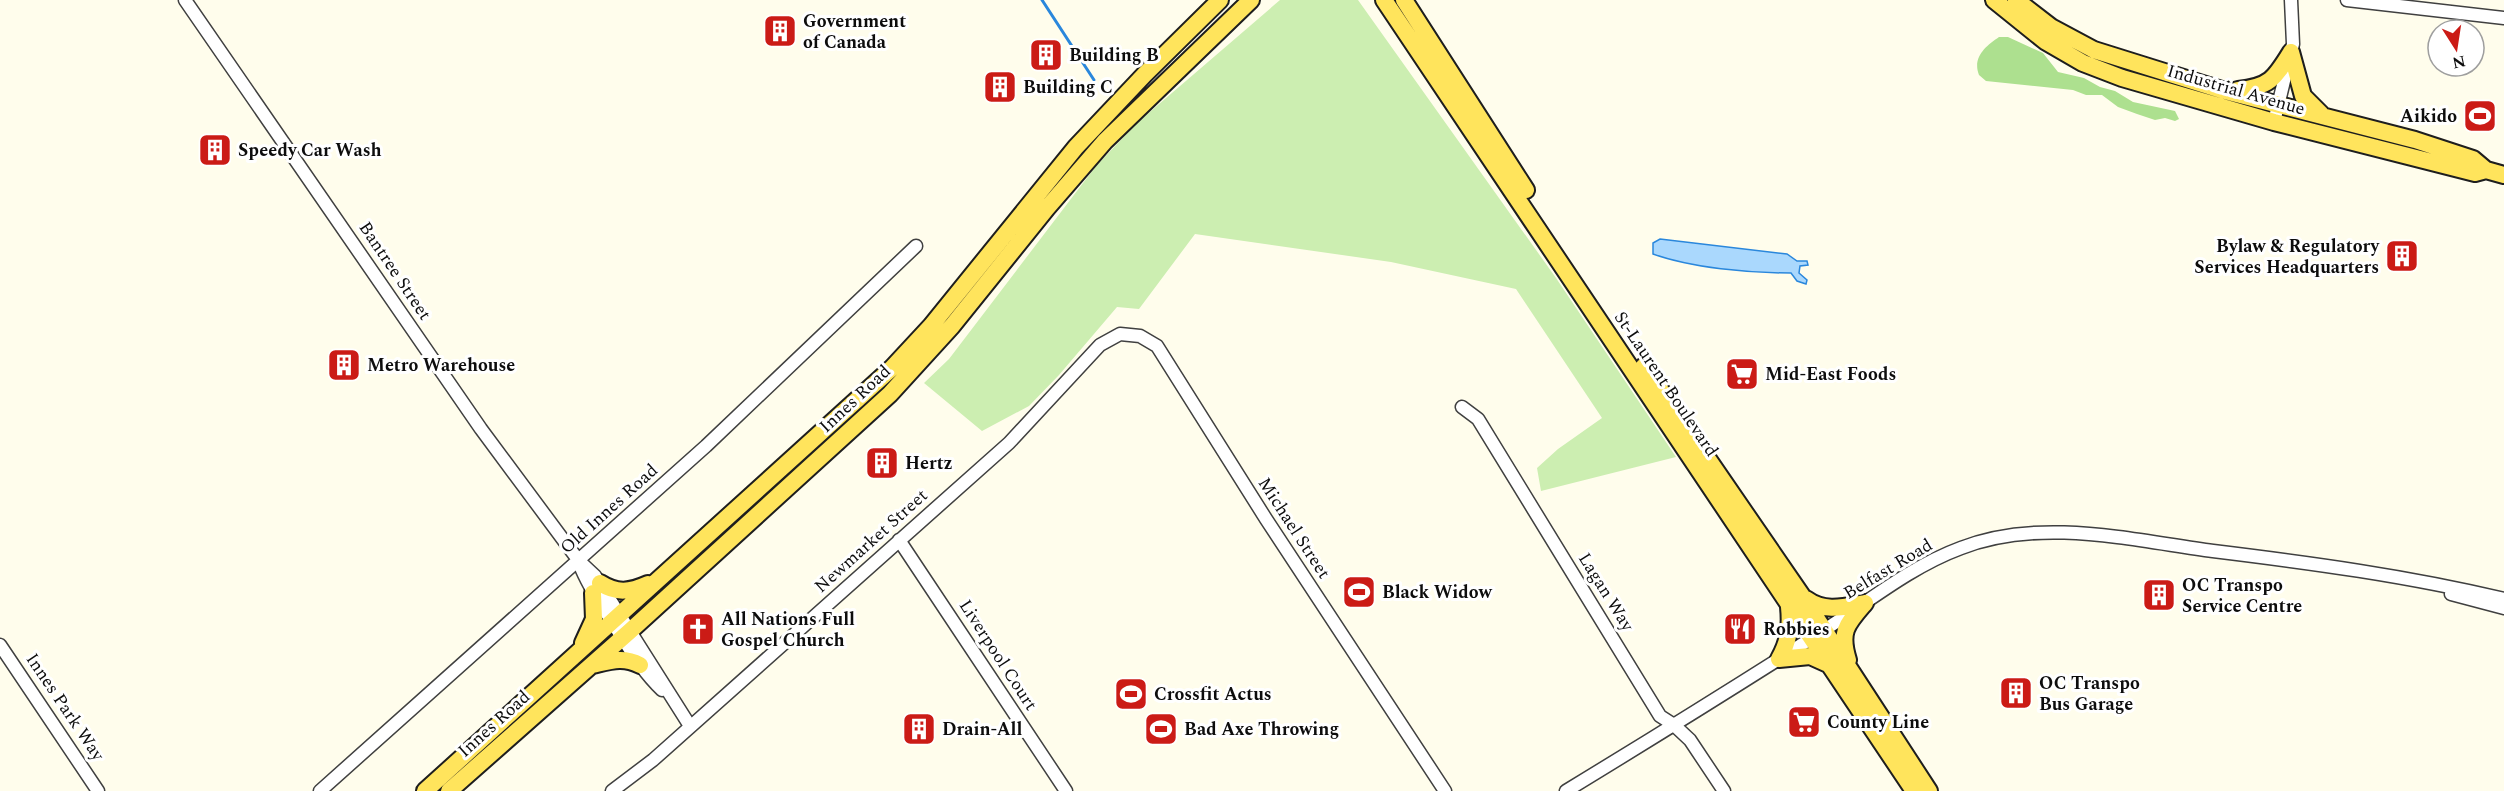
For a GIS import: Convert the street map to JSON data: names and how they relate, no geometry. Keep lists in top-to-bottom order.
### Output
{
  "streets": {
    "main road": ["Industrial Avenue", "St-Laurent Boulevard", "Innes Road"],
    "street": [
      "Bantree Street",
      "Old Innes Road",
      "Michael Street",
      "Newmarket Street",
      "Belfast Road",
      "Lagan Way",
      "Liverpool Court",
      "Innes Park Way"
    ]
  },
  "crossings": [
    ["Bantree Street", "Innes Road"],
    ["Bantree Street", "Old Innes Road"],
    ["Bantree Street", "Newmarket Street"],
    ["St-Laurent Boulevard", "Belfast Road"],
    ["Michael Street", "Newmarket Street"],
    ["Newmarket Street", "Liverpool Court"],
    ["Belfast Road", "Lagan Way"]
  ],
  "places": {
    "building": [
      "Government of Canada",
      "Building B",
      "Building C",
      "Speedy Car Wash",
      "Bylaw & Regulatory Services Headquarters",
      "Metro Warehouse",
      "Hertz",
      "OC Transpo Service Centre",
      "OC Transpo Bus Garage",
      "Drain-All"
    ],
    "sports": [
      "Aikido",
      "Black Widow",
      "Crossfit Actus",
      "Bad Axe Throwing"
    ],
    "supermarket": ["Mid-East Foods", "County Line"],
    "church": ["All Nations Full Gospel Church"],
    "restaurant": ["Robbies"]
  },
  "north": "bottom"
}
